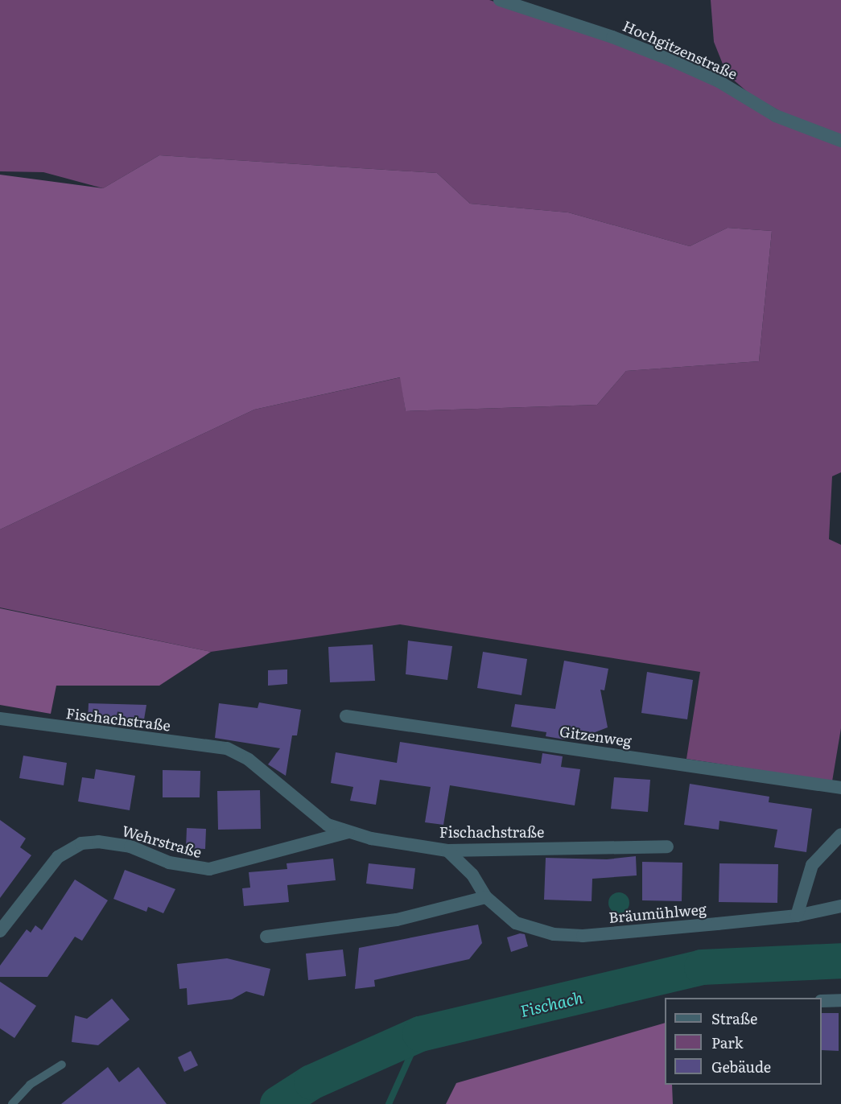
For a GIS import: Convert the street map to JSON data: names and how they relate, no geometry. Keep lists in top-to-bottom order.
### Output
{
  "streets": {
    "street": [
      "Hochgitzenstraße",
      "Fischachstraße",
      "Gitzenweg",
      "Wehrstraße",
      "Bräumühlweg"
    ]
  },
  "crossings": [
    ["Fischachstraße", "Wehrstraße"],
    ["Fischachstraße", "Bräumühlweg"]
  ],
  "water": ["Fischach"],
  "legend": ["Straße", "Park", "Gebäude"]
}
